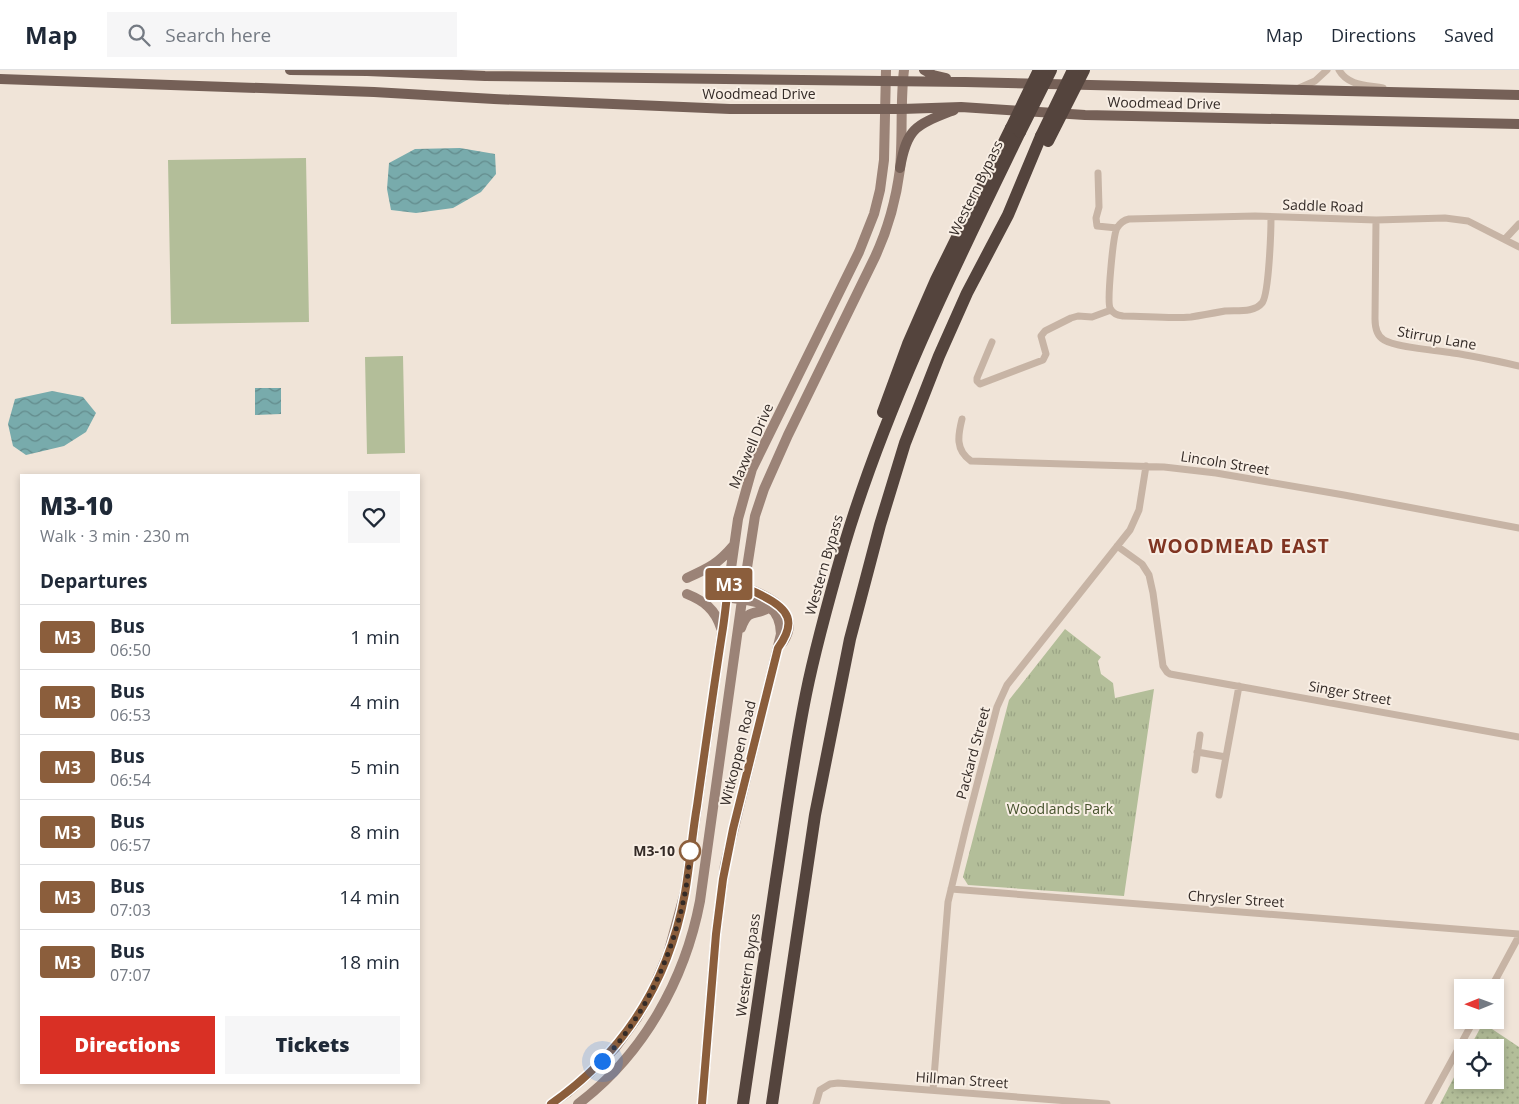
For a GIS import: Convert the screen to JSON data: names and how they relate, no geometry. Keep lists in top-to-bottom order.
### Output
{
  "streets": {
    "highway": ["Western Bypass"],
    "main road": ["Woodmead Drive", "Maxwell Drive", "Witkoppen Road"],
    "street": [
      "Saddle Road",
      "Stirrup Lane",
      "Lincoln Street",
      "Singer Street",
      "Packard Street",
      "Chrysler Street",
      "Hillman Street"
    ]
  },
  "crossings": [
    ["Woodmead Drive", "Maxwell Drive"],
    ["Saddle Road", "Stirrup Lane"],
    ["Maxwell Drive", "Witkoppen Road"],
    ["Lincoln Street", "Packard Street"],
    ["Singer Street", "Packard Street"],
    ["Packard Street", "Chrysler Street"],
    ["Packard Street", "Hillman Street"]
  ],
  "districts": ["WOODMEAD EAST"],
  "parks": ["Woodlands Park"],
  "places": ["M3-10"],
  "lines": ["bus line M3"],
  "north": "left",
  "page": {
    "header": "Map",
    "search": "Search here",
    "nav": ["Map", "Directions", "Saved"],
    "on_map": "M3",
    "heading": [
      ["M3-10", "Walk · 3 min · 230 m"],
      "Departures"
    ],
    "list": [
      {
        "mark": "M3",
        "name": "Bus",
        "note": "06:50",
        "value": "1 min"
      },
      {
        "mark": "M3",
        "name": "Bus",
        "note": "06:53",
        "value": "4 min"
      },
      {
        "mark": "M3",
        "name": "Bus",
        "note": "06:54",
        "value": "5 min"
      },
      {
        "mark": "M3",
        "name": "Bus",
        "note": "06:57",
        "value": "8 min"
      },
      {
        "mark": "M3",
        "name": "Bus",
        "note": "07:03",
        "value": "14 min"
      },
      {
        "mark": "M3",
        "name": "Bus",
        "note": "07:07",
        "value": "18 min"
      }
    ],
    "buttons": ["Directions", "Tickets"]
  }
}
